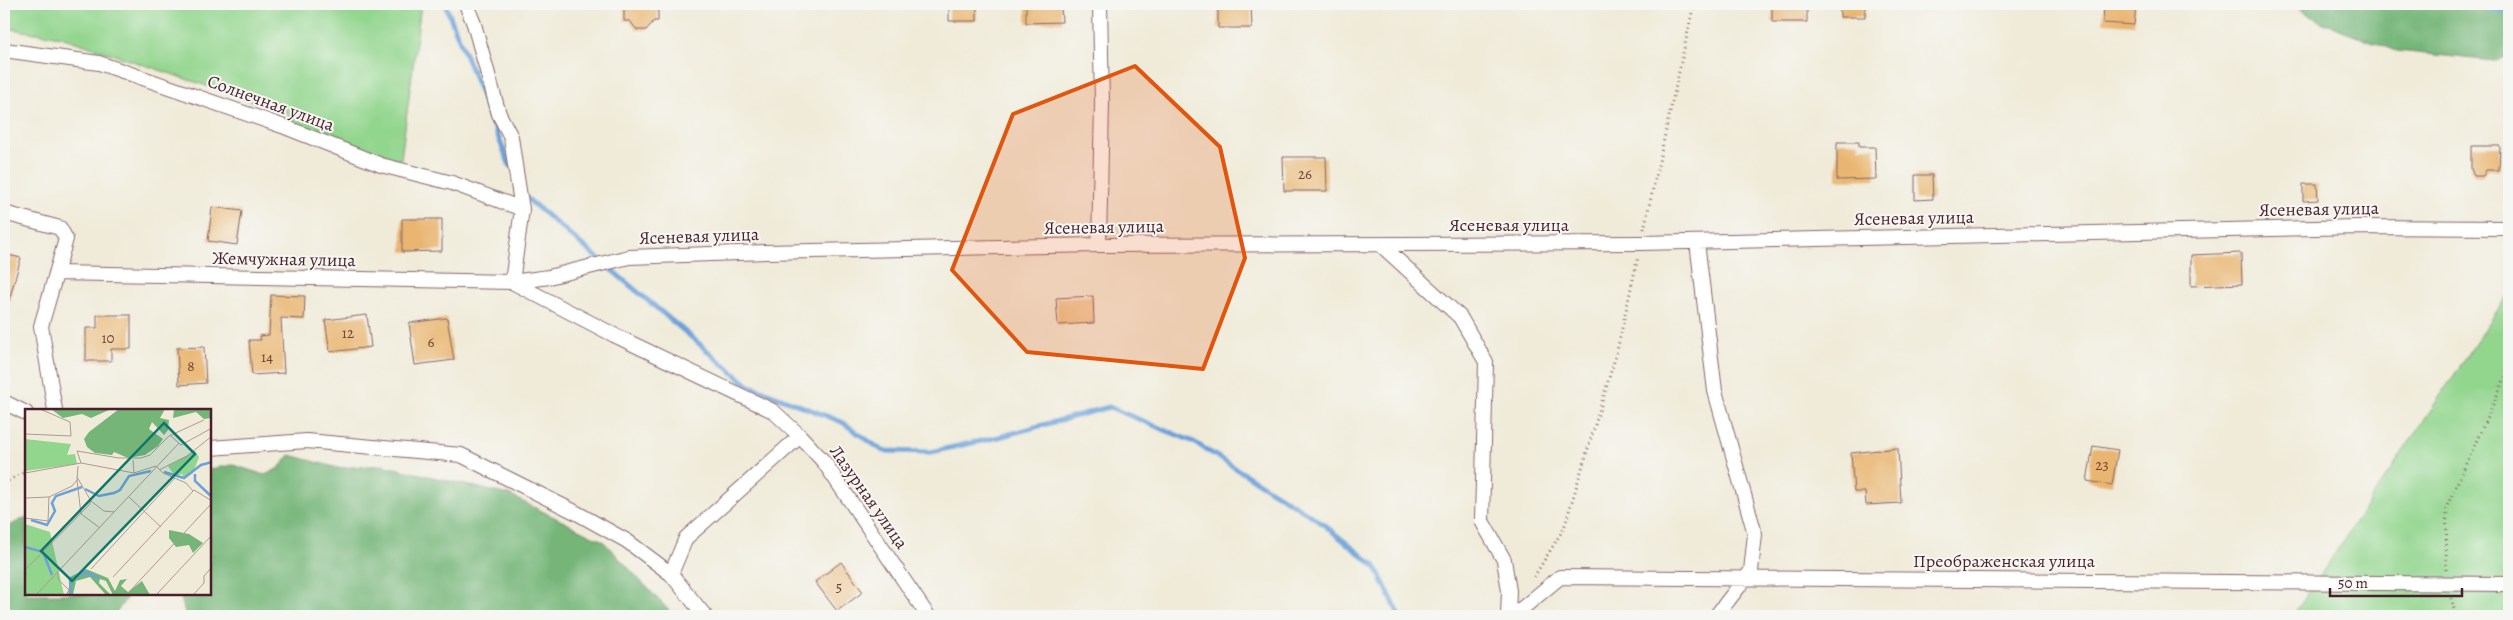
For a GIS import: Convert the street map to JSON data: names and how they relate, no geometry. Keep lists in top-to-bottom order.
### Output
{
  "streets": {
    "street": [
      "Солнечная улица",
      "Ясеневая улица",
      "Жемчужная улица",
      "Лазурная улица",
      "Преображенская улица"
    ]
  },
  "crossings": [
    ["Ясеневая улица", "Жемчужная улица"],
    ["Ясеневая улица", "Лазурная улица"],
    ["Жемчужная улица", "Лазурная улица"]
  ],
  "house_numbers": [
    "26",
    "12",
    "10",
    "6",
    "14",
    "8",
    "23",
    "5"
  ],
  "scale_bar": "50 m"
}
